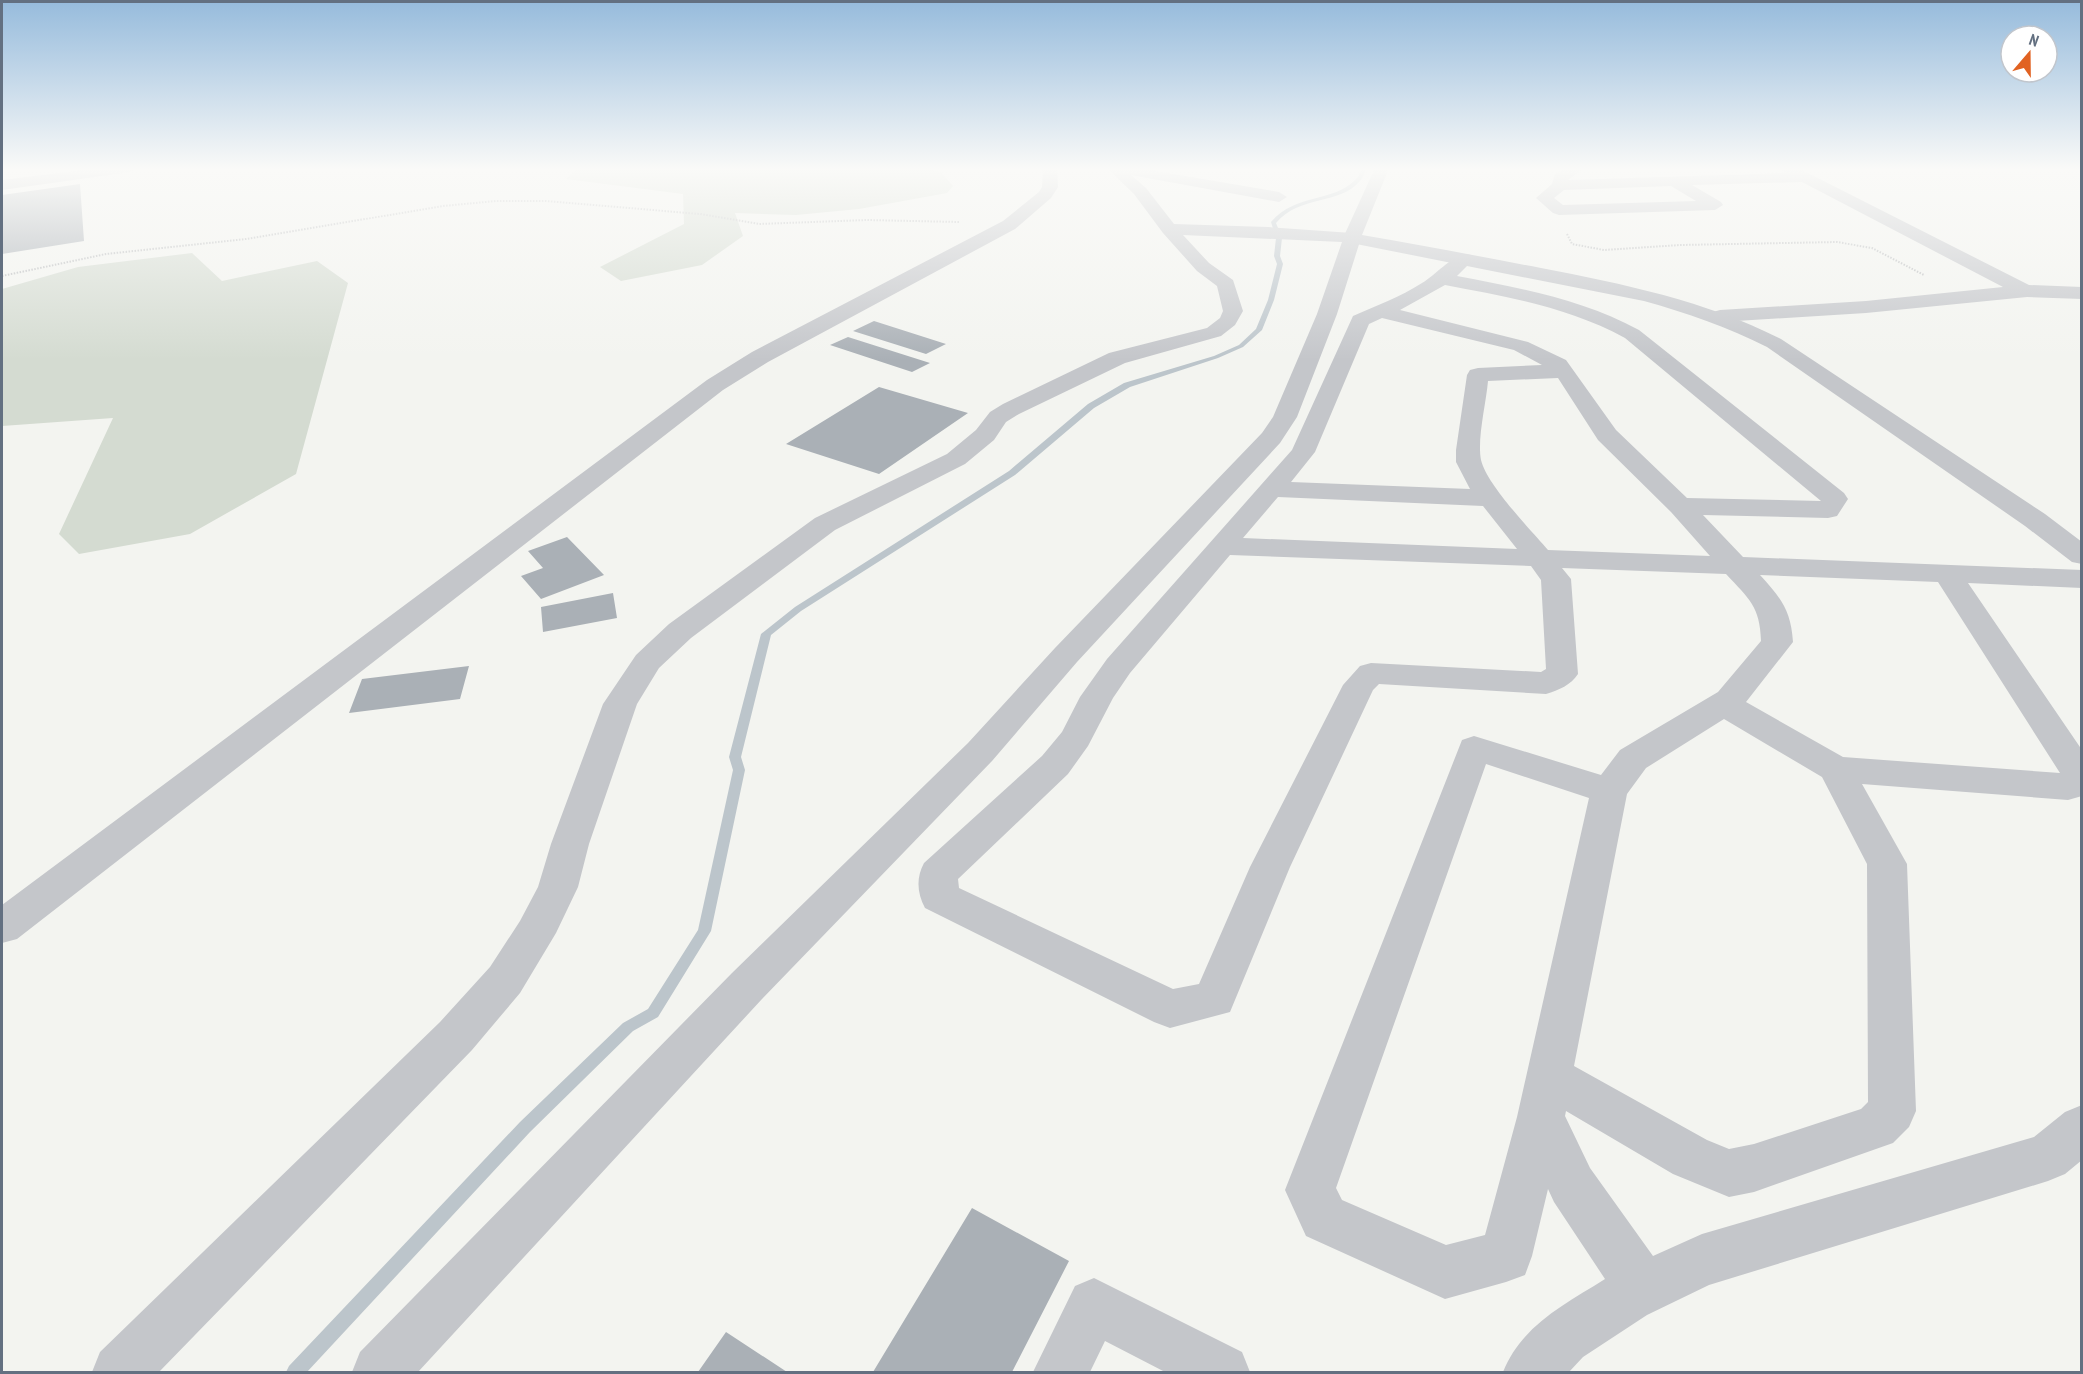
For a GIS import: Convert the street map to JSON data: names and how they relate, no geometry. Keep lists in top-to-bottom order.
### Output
{
  "north": "top"
}
